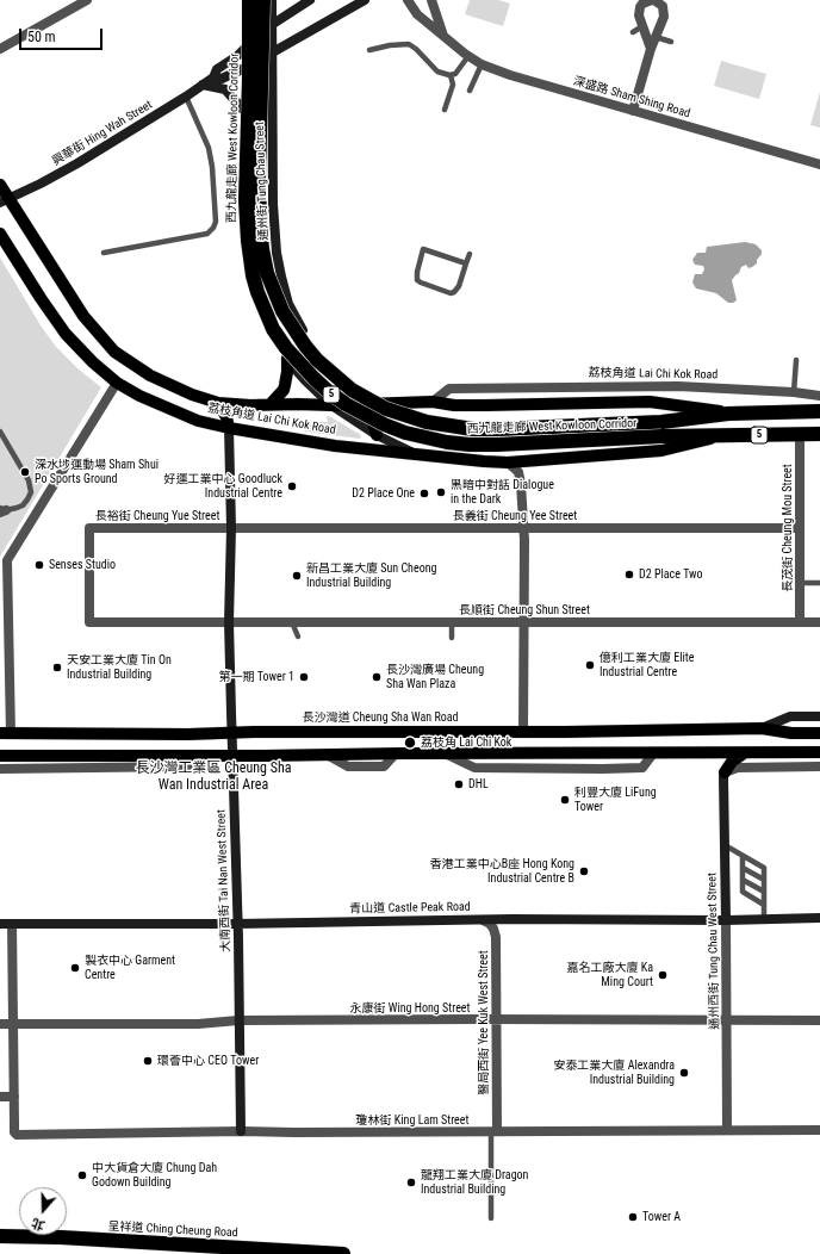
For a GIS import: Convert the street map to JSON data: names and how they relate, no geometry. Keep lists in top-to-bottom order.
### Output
{
  "streets": {
    "highway": [
      "西九龍走廊 West Kowloon Corridor",
      "荔枝角道 Lai Chi Kok Road",
      "5",
      "呈祥道 Ching Cheung Road"
    ],
    "main road": ["長沙灣道 Cheung Sha Wan Road"],
    "street": [
      "深盛路 Sham Shing Road",
      "興華街 Hing Wah Street",
      "通州街 Tung Chau Street",
      "長裕街 Cheung Yue Street",
      "長義街 Cheung Yee Street",
      "長茂街 Cheung Mou Street",
      "長順街 Cheung Shun Street",
      "大南西街 Tai Nan West Street",
      "青山道 Castle Peak Road",
      "通州西街 Tung Chau West Street",
      "永康街 Wing Hong Street",
      "醫局西街 Yee Kuk West Street",
      "瓊林街 King Lam Street"
    ]
  },
  "crossings": [
    ["興華街 Hing Wah Street", "通州街 Tung Chau Street"],
    ["興華街 Hing Wah Street", "荔枝角道 Lai Chi Kok Road"],
    ["西九龍走廊 West Kowloon Corridor", "荔枝角道 Lai Chi Kok Road"],
    ["通州街 Tung Chau Street", "荔枝角道 Lai Chi Kok Road"],
    ["荔枝角道 Lai Chi Kok Road", "長茂街 Cheung Mou Street"],
    ["荔枝角道 Lai Chi Kok Road", "大南西街 Tai Nan West Street"],
    ["長裕街 Cheung Yue Street", "長義街 Cheung Yee Street"],
    ["長裕街 Cheung Yue Street", "長順街 Cheung Shun Street"],
    ["長裕街 Cheung Yue Street", "大南西街 Tai Nan West Street"],
    ["長義街 Cheung Yee Street", "長茂街 Cheung Mou Street"],
    ["長義街 Cheung Yee Street", "大南西街 Tai Nan West Street"],
    ["長茂街 Cheung Mou Street", "長順街 Cheung Shun Street"],
    ["長順街 Cheung Shun Street", "大南西街 Tai Nan West Street"],
    ["長沙灣道 Cheung Sha Wan Road", "大南西街 Tai Nan West Street"],
    ["大南西街 Tai Nan West Street", "青山道 Castle Peak Road"],
    ["大南西街 Tai Nan West Street", "永康街 Wing Hong Street"],
    ["大南西街 Tai Nan West Street", "瓊林街 King Lam Street"],
    ["青山道 Castle Peak Road", "通州西街 Tung Chau West Street"],
    ["青山道 Castle Peak Road", "醫局西街 Yee Kuk West Street"],
    ["通州西街 Tung Chau West Street", "永康街 Wing Hong Street"],
    ["通州西街 Tung Chau West Street", "瓊林街 King Lam Street"],
    ["永康街 Wing Hong Street", "醫局西街 Yee Kuk West Street"],
    ["醫局西街 Yee Kuk West Street", "瓊林街 King Lam Street"]
  ],
  "districts": ["長沙灣工業區 Cheung Sha Wan Industrial Area"],
  "places": [
    "深水埗運動場 Sham Shui Po Sports Ground",
    "好運工業中心 Goodluck Industrial Centre",
    "黑暗中對話 Dialogue in the Dark",
    "D2 Place One",
    "Senses Studio",
    "D2 Place Two",
    "新昌工業大廈 Sun Cheong Industrial Building",
    "億利工業大廈 Elite Industrial Centre",
    "天安工業大廈 Tin On Industrial Building",
    "第一期 Tower 1",
    "長沙灣廣場 Cheung Sha Wan Plaza",
    "荔枝角 Lai Chi Kok",
    "DHL",
    "利豐大廈 LiFung Tower",
    "香港工業中心B座 Hong Kong Industrial Centre B",
    "製衣中心 Garment Centre",
    "嘉名工廠大廈 Ka Ming Court",
    "環薈中心 CEO Tower",
    "安泰工業大廈 Alexandra Industrial Building",
    "中大貨倉大廈 Chung Dah Godown Building",
    "龍翔工業大廈 Dragon Industrial Building",
    "Tower A"
  ],
  "scale_bar": "50 m",
  "north": "bottom"
}
